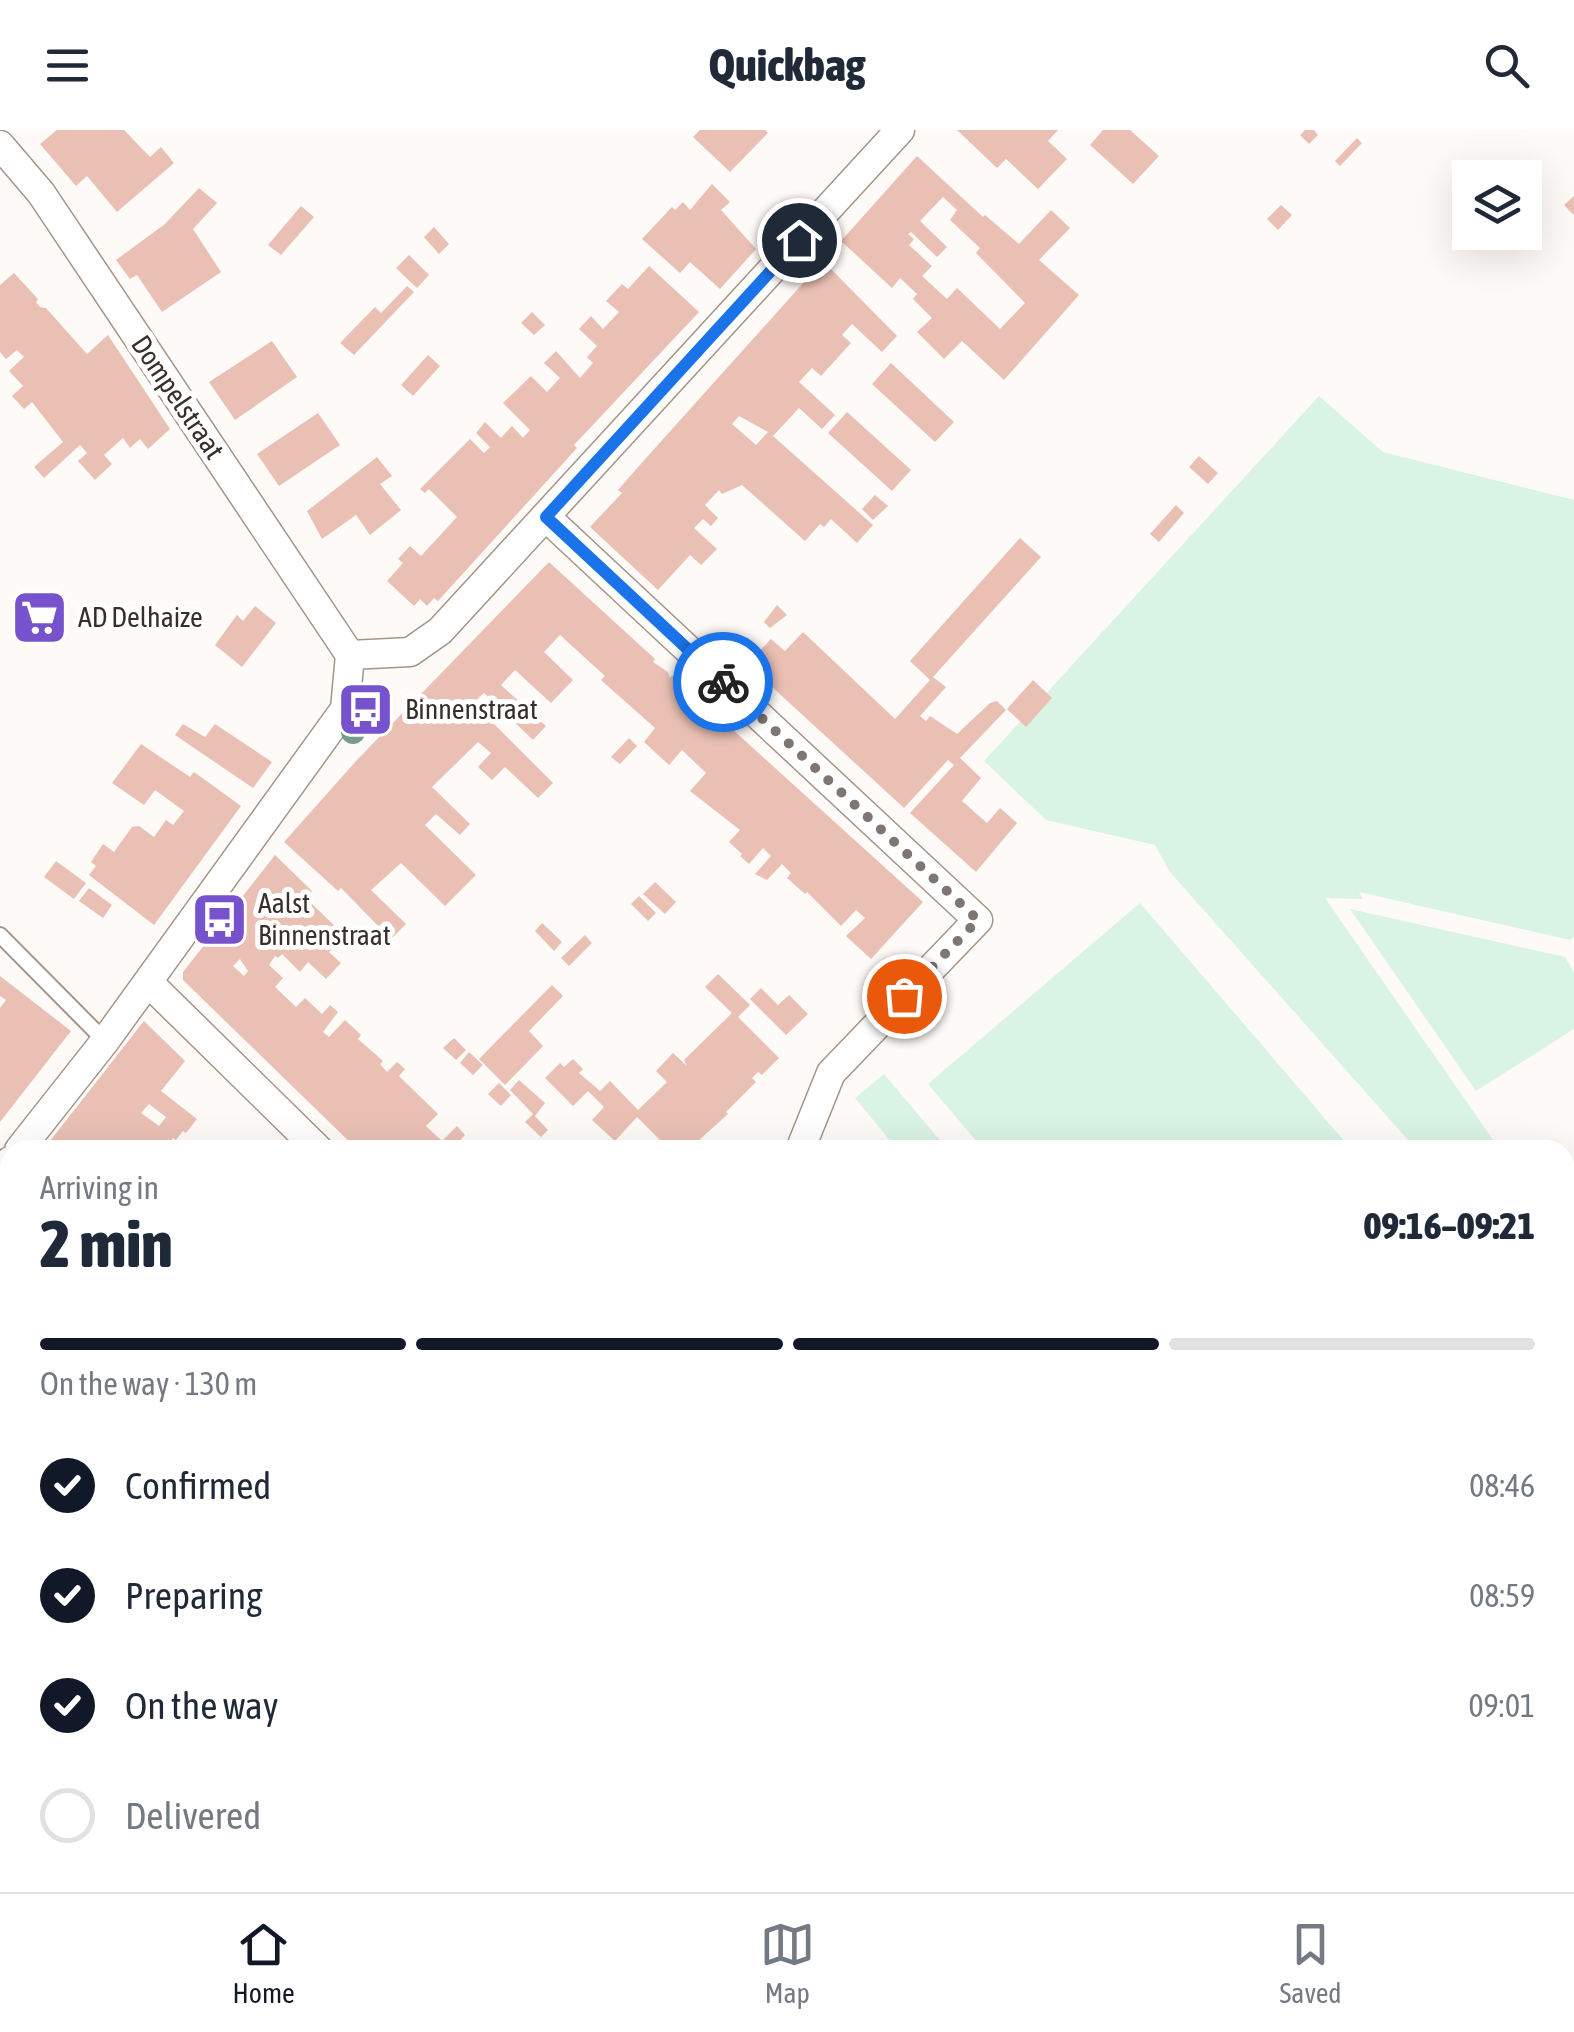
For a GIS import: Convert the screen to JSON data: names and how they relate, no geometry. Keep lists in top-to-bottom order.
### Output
{
  "streets": {
    "street": ["Dompelstraat"]
  },
  "places": {
    "supermarket": ["AD Delhaize"],
    "bus stop": ["Binnenstraat", "Aalst Binnenstraat"]
  },
  "page": {
    "header": "Quickbag",
    "heading": ["2 min", "Arriving in", "09:16–09:21"],
    "bar": "On the way · 130 m",
    "list": [
      ["Confirmed", "08:46"],
      ["Preparing", "08:59"],
      ["On the way", "09:01"],
      "Delivered"
    ],
    "tabs": ["Home", "Map", "Saved"]
  }
}
